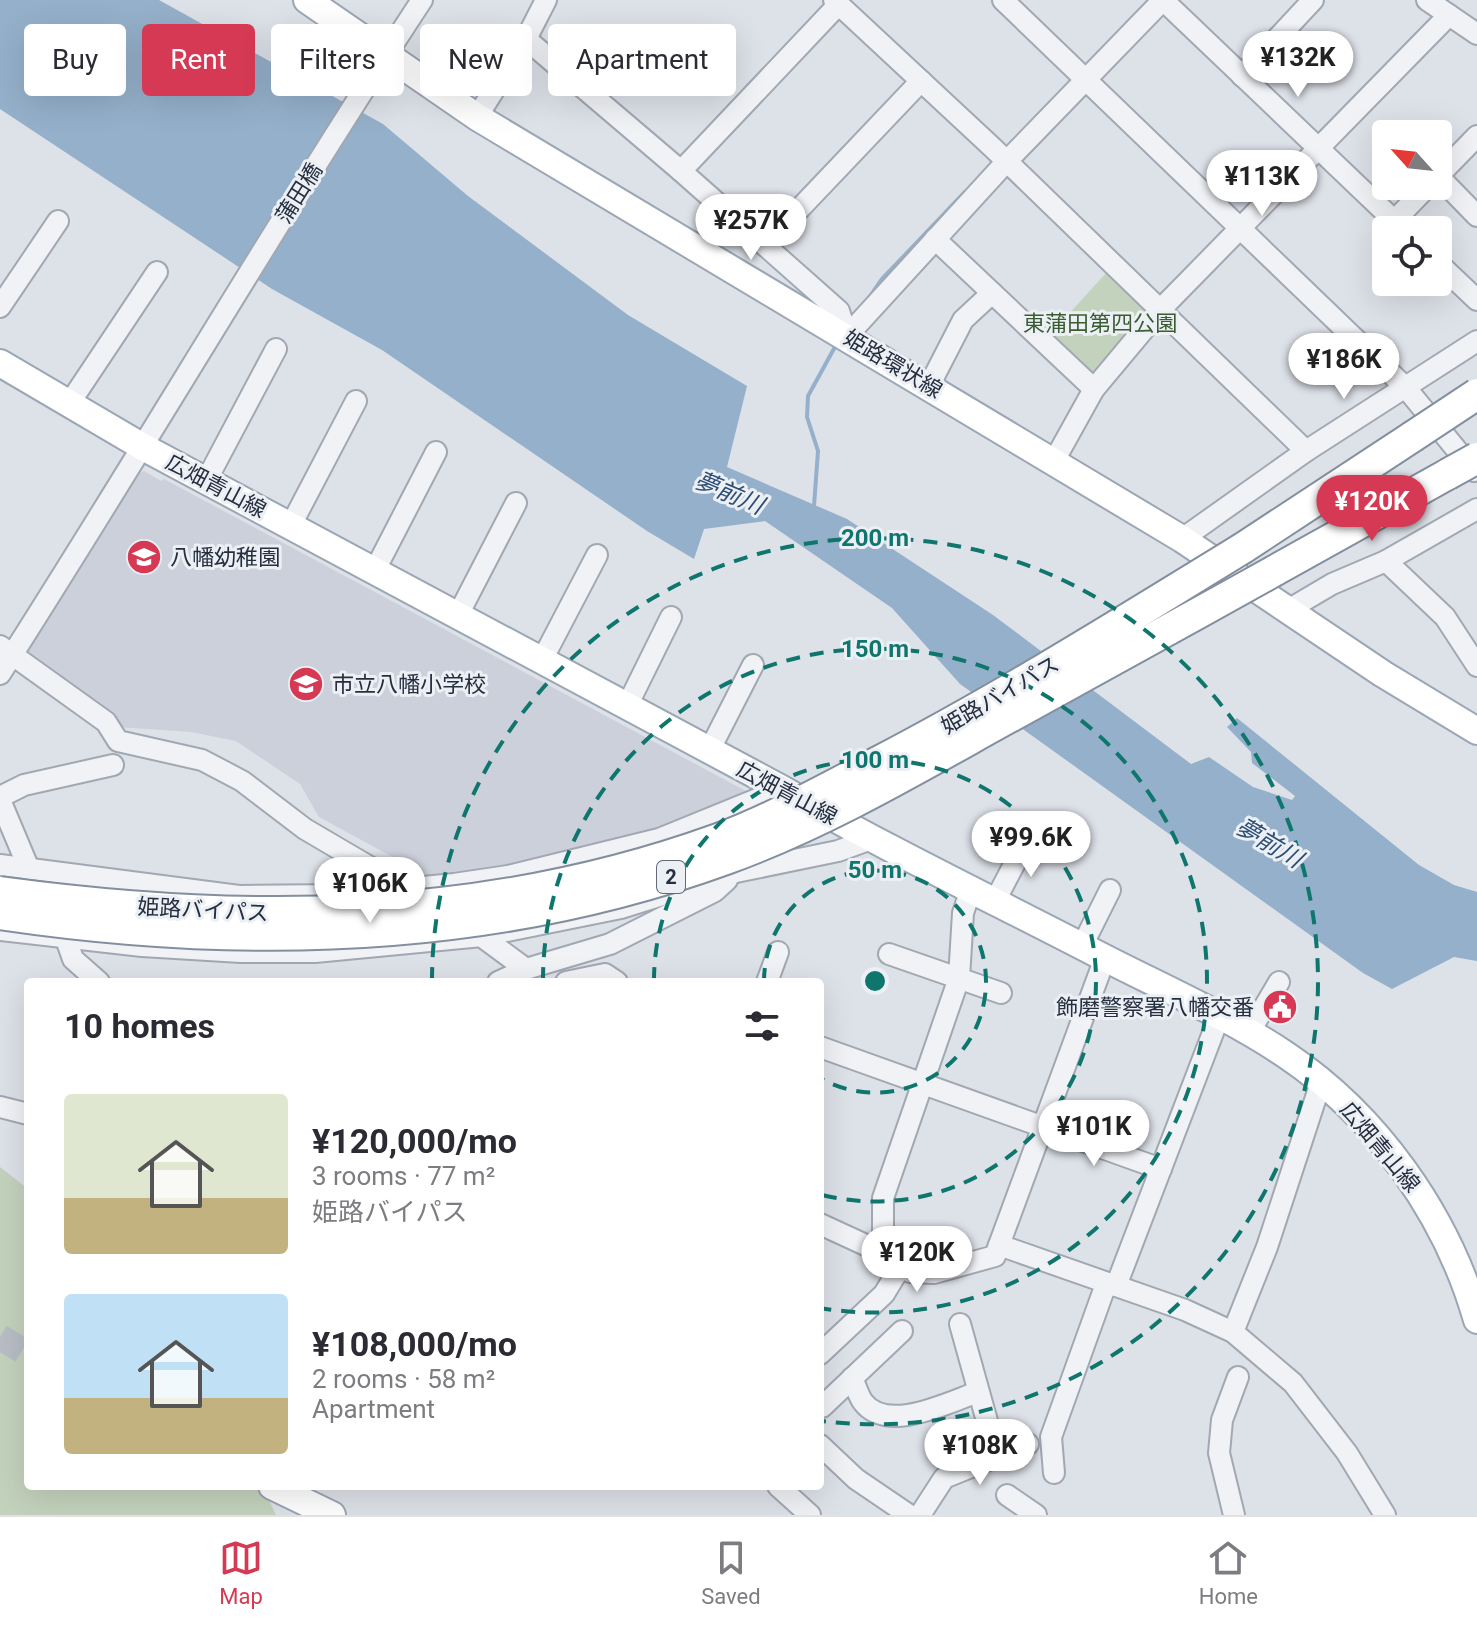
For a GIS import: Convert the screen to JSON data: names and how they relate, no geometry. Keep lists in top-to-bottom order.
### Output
{
  "streets": {
    "highway": ["姫路バイパス", "2"],
    "main road": ["姫路環状線", "広畑青山線"],
    "street": ["蒲田橋"]
  },
  "crossings": [
    ["蒲田橋", "広畑青山線"]
  ],
  "water": ["夢前川"],
  "parks": ["東蒲田第四公園"],
  "places": {
    "school or university": ["八幡幼稚園", "市立八幡小学校"],
    "public building": ["飾磨警察署八幡交番"]
  },
  "north": "top left",
  "page": {
    "chip": [
      "Buy",
      "Rent",
      "Filters",
      "New",
      "Apartment"
    ],
    "price": [
      "¥132K",
      "¥113K",
      "¥257K",
      "¥186K",
      "¥120K",
      "¥99.6K",
      "¥106K",
      "¥101K",
      "¥120K",
      "¥108K"
    ],
    "heading": "10 homes",
    "list": [
      {
        "name": "¥120,000/mo",
        "note": "3 rooms · 77 m² · 姫路バイパス"
      },
      {
        "name": "¥108,000/mo",
        "note": "2 rooms · 58 m² · Apartment"
      }
    ],
    "tabs": ["Map", "Saved", "Home"]
  },
  "rings": [
    "200 m",
    "150 m",
    "100 m",
    "50 m"
  ]
}
